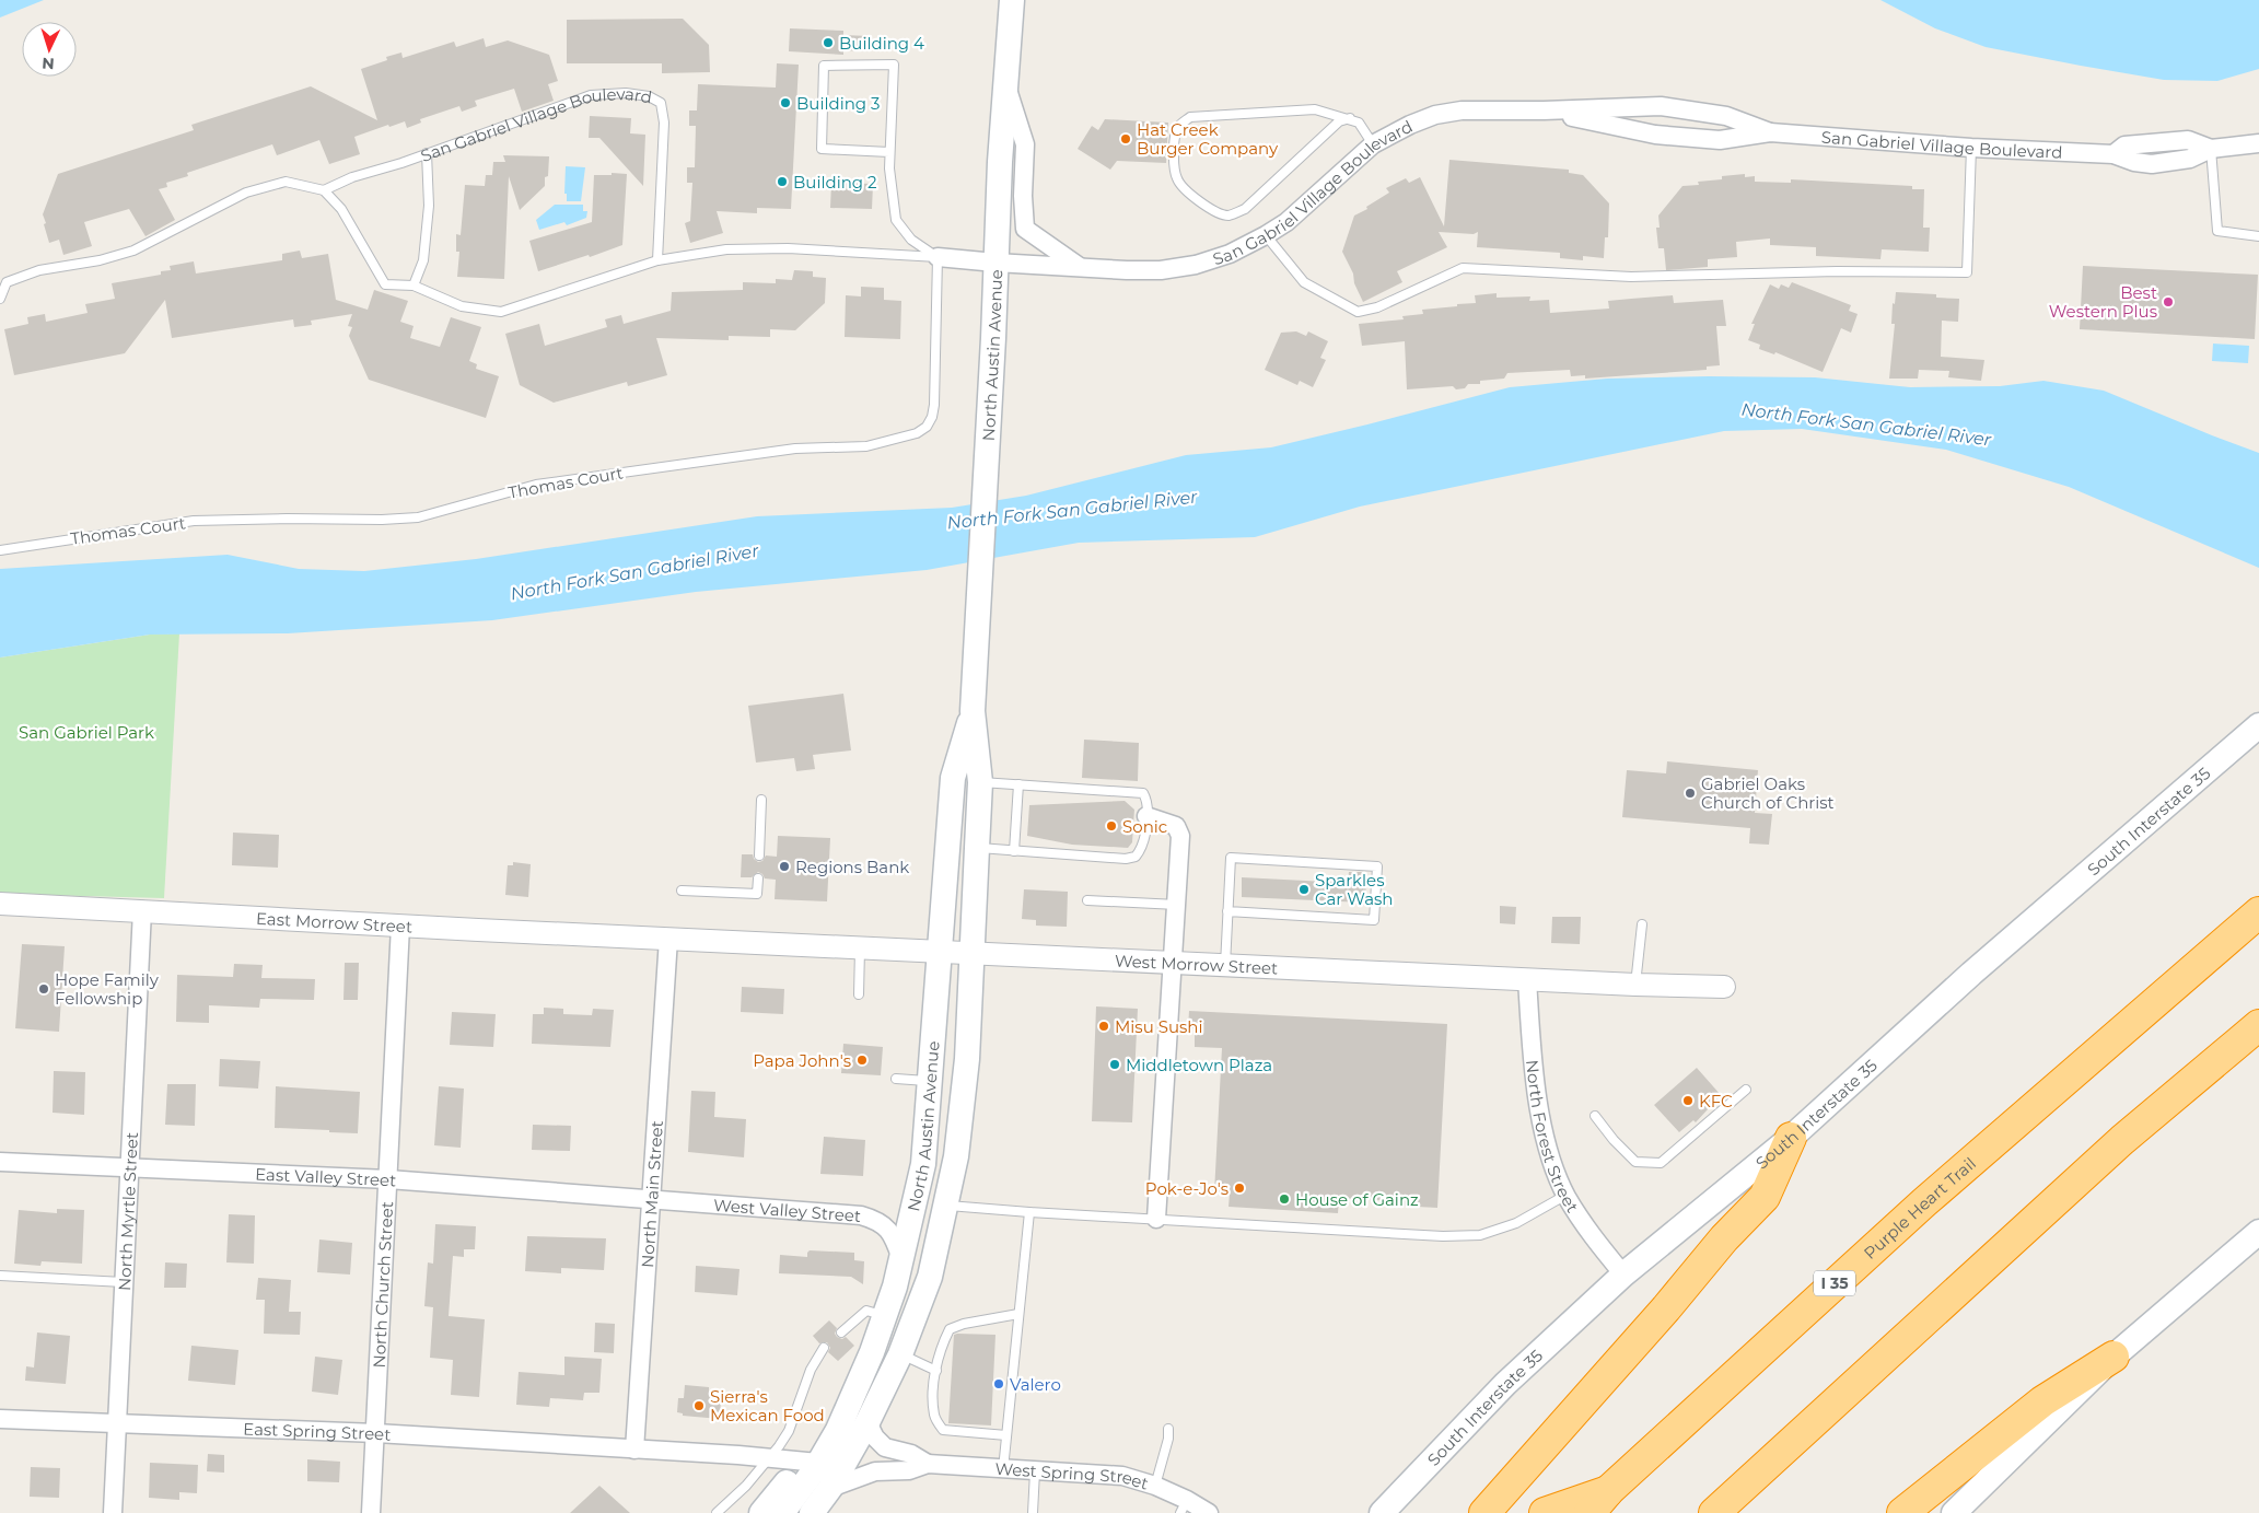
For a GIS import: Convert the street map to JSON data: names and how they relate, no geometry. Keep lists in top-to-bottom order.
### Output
{
  "streets": {
    "highway": ["Purple Heart Trail", "I 35"],
    "main road": ["North Austin Avenue", "South Interstate 35"],
    "street": [
      "San Gabriel Village Boulevard",
      "East Morrow Street",
      "West Morrow Street",
      "North Forest Street",
      "East Valley Street",
      "North Main Street",
      "West Valley Street",
      "North Myrtle Street",
      "North Church Street",
      "East Spring Street",
      "West Spring Street"
    ],
    "lane": ["Thomas Court"]
  },
  "crossings": [
    ["San Gabriel Village Boulevard", "North Austin Avenue"],
    ["San Gabriel Village Boulevard", "Thomas Court"],
    ["North Austin Avenue", "West Morrow Street"],
    ["North Austin Avenue", "West Valley Street"],
    ["North Austin Avenue", "West Spring Street"],
    ["South Interstate 35", "North Forest Street"],
    ["East Morrow Street", "West Morrow Street"],
    ["East Morrow Street", "North Main Street"],
    ["East Morrow Street", "North Myrtle Street"],
    ["East Morrow Street", "North Church Street"],
    ["West Morrow Street", "North Forest Street"],
    ["West Morrow Street", "North Main Street"],
    ["East Valley Street", "North Main Street"],
    ["East Valley Street", "West Valley Street"],
    ["East Valley Street", "North Myrtle Street"],
    ["East Valley Street", "North Church Street"],
    ["North Main Street", "West Valley Street"],
    ["North Main Street", "East Spring Street"],
    ["North Main Street", "West Spring Street"],
    ["North Myrtle Street", "East Spring Street"],
    ["North Church Street", "East Spring Street"],
    ["East Spring Street", "West Spring Street"]
  ],
  "water": ["North Fork San Gabriel River"],
  "parks": ["San Gabriel Park"],
  "places": [
    "Building 4",
    "Building 3",
    "Hat Creek Burger Company",
    "Building 2",
    "Best Western Plus",
    "Gabriel Oaks Church of Christ",
    "Sonic",
    "Regions Bank",
    "Sparkles Car Wash",
    "Hope Family Fellowship",
    "Misu Sushi",
    "Papa John's",
    "Middletown Plaza",
    "KFC",
    "Pok-e-Jo's",
    "House of Gainz",
    "Valero",
    "Sierra's Mexican Food"
  ],
  "north": "bottom"
}
